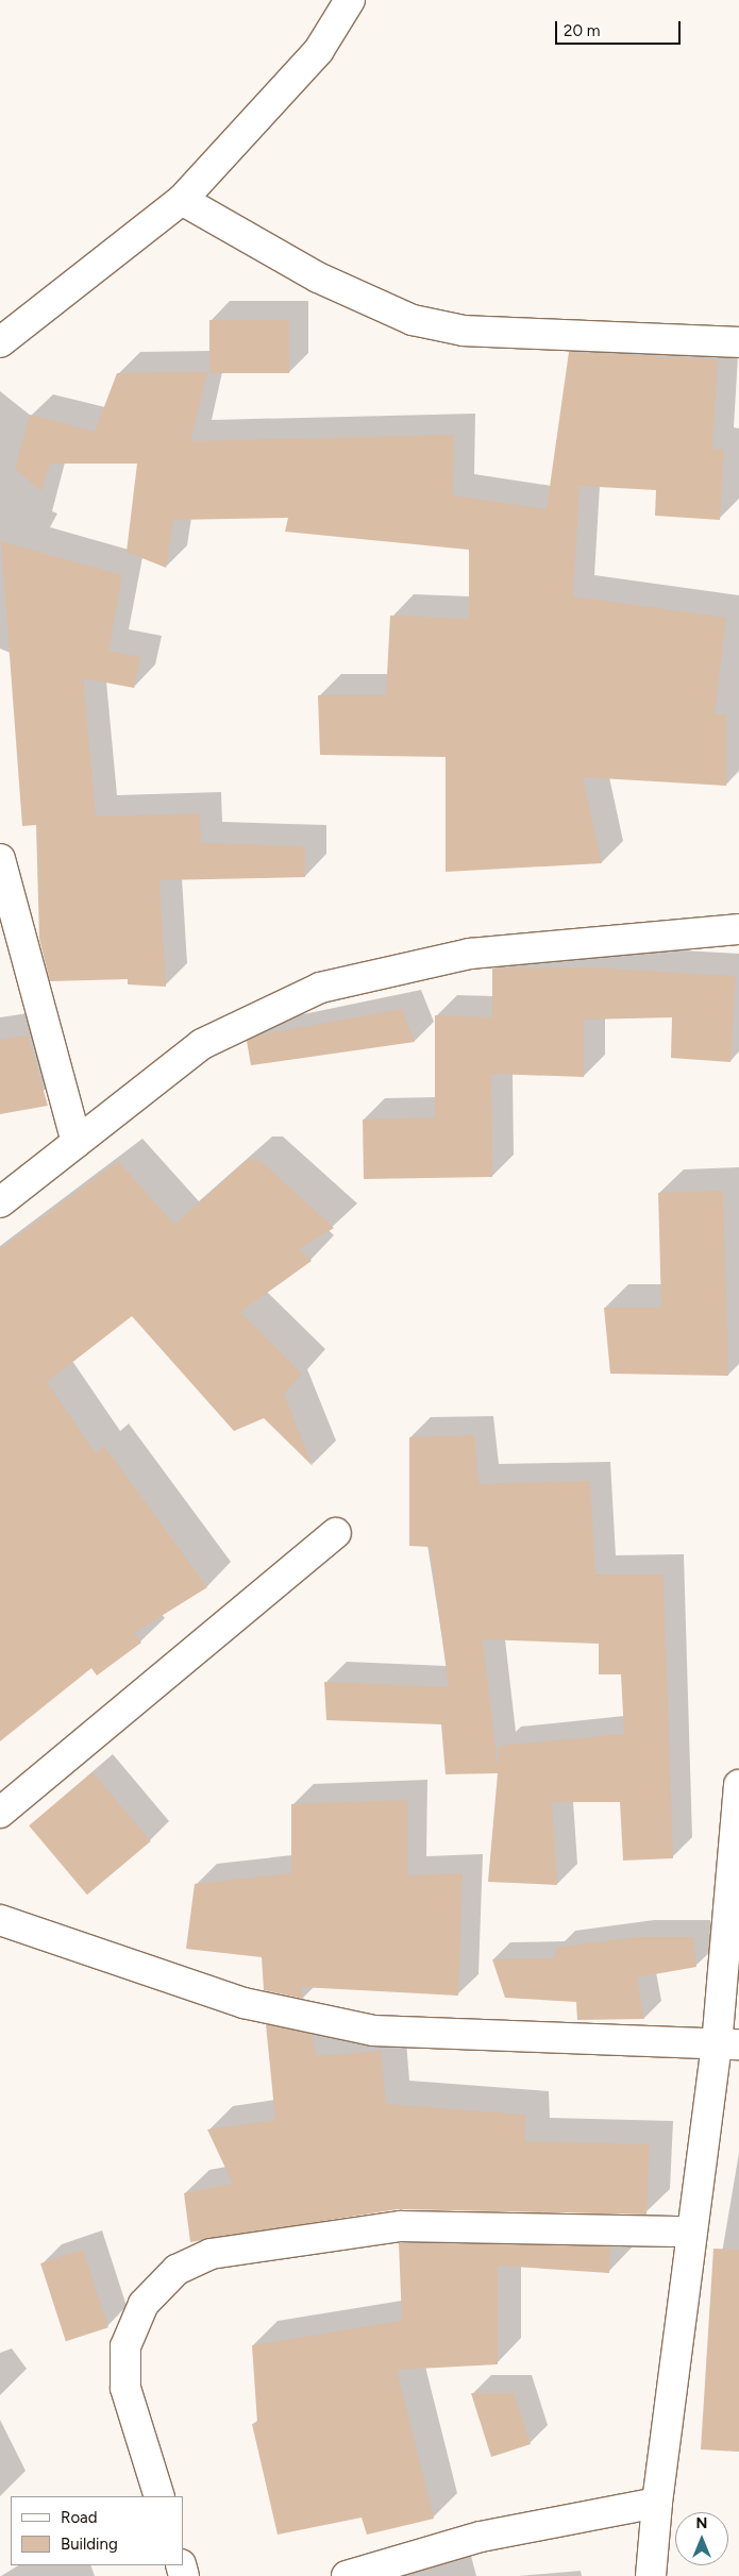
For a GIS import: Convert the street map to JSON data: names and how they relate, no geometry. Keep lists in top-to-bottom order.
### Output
{
  "legend": ["Road", "Building"],
  "scale_bar": "20 m",
  "north": "top"
}
